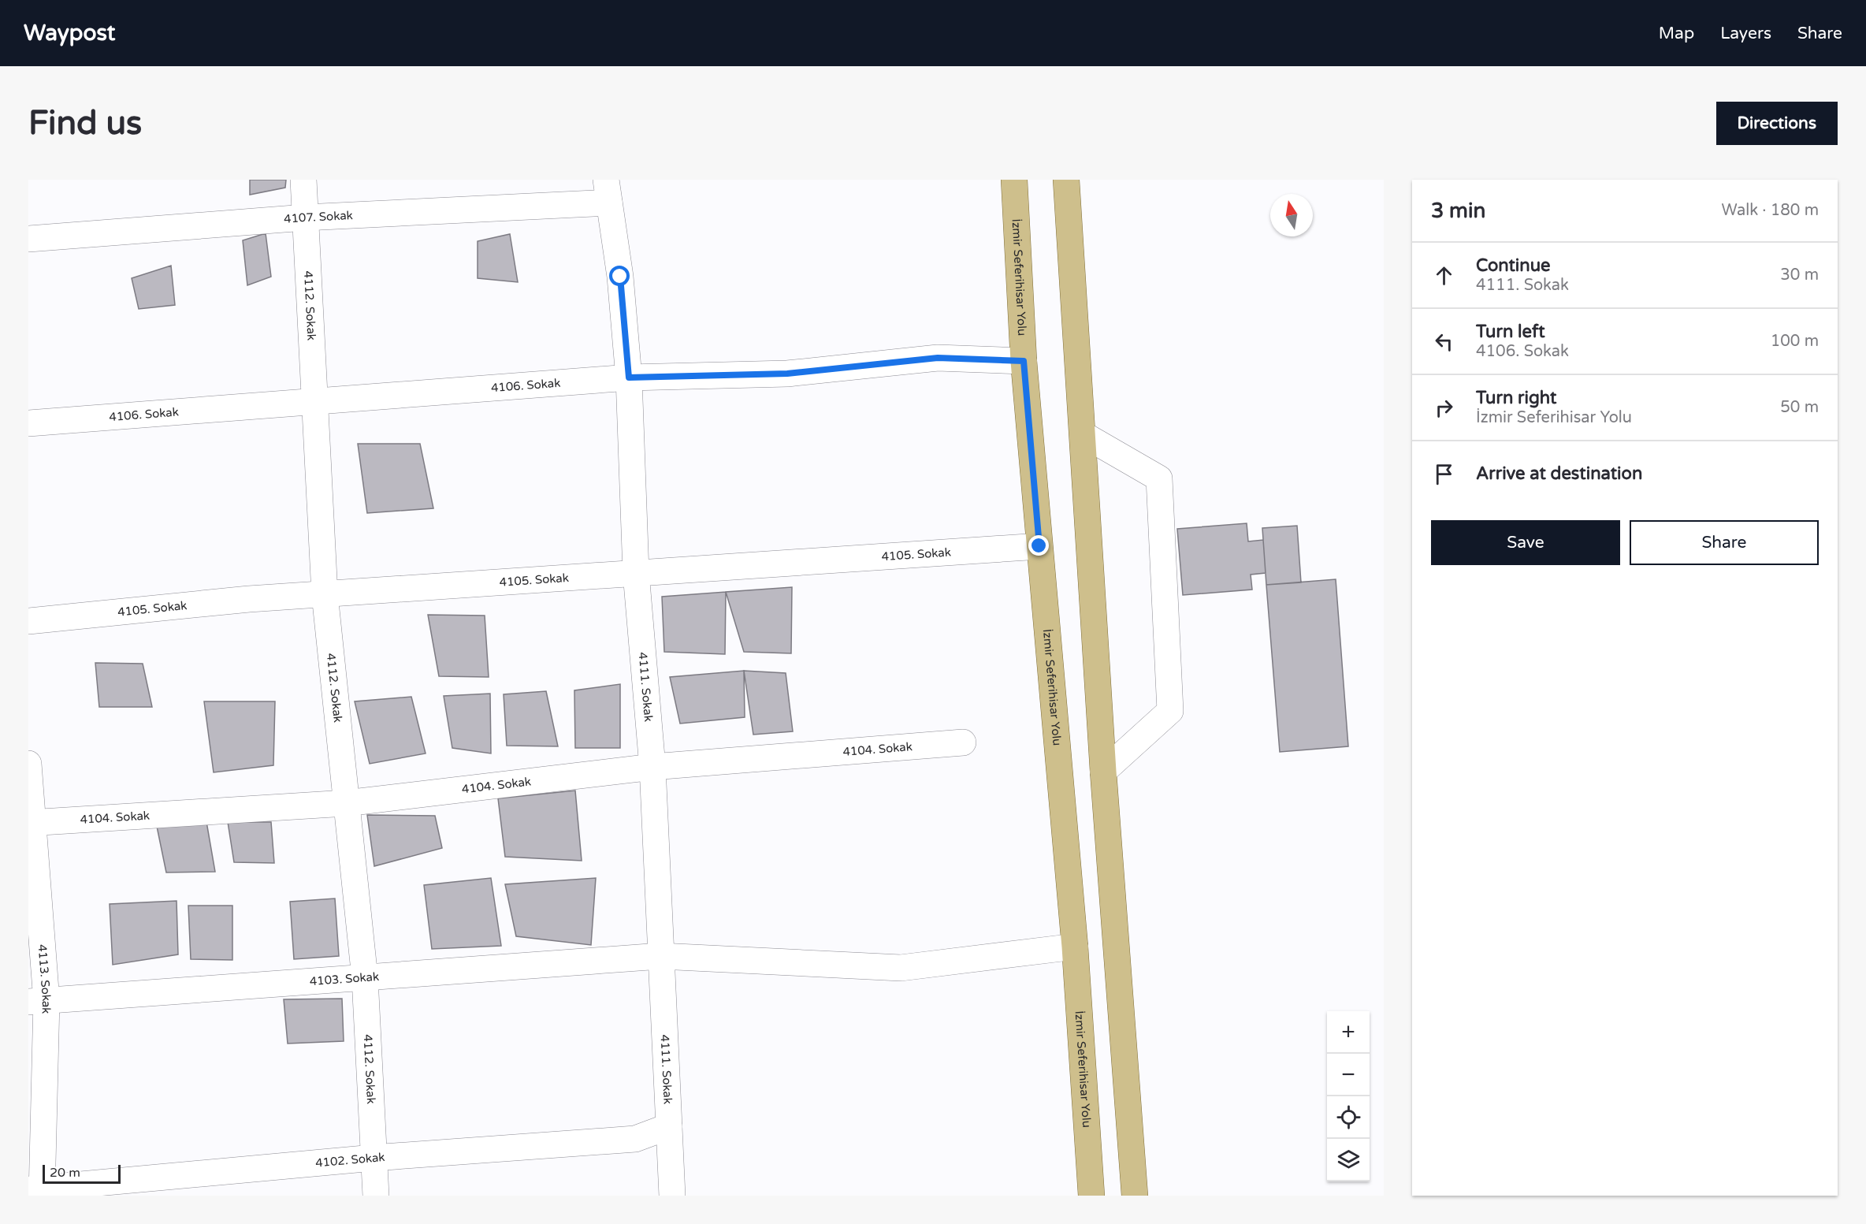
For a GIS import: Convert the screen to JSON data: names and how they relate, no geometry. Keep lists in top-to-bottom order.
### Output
{
  "streets": {
    "main road": ["İzmir Seferihisar Yolu"],
    "street": [
      "4107. Sokak",
      "4112. Sokak",
      "4106. Sokak",
      "4105. Sokak",
      "4111. Sokak",
      "4104. Sokak",
      "4113. Sokak",
      "4103. Sokak",
      "4102. Sokak"
    ]
  },
  "crossings": [
    ["4107. Sokak", "4112. Sokak"],
    ["4107. Sokak", "4111. Sokak"],
    ["İzmir Seferihisar Yolu", "4106. Sokak"],
    ["İzmir Seferihisar Yolu", "4105. Sokak"],
    ["İzmir Seferihisar Yolu", "4103. Sokak"],
    ["4112. Sokak", "4106. Sokak"],
    ["4112. Sokak", "4105. Sokak"],
    ["4112. Sokak", "4104. Sokak"],
    ["4112. Sokak", "4103. Sokak"],
    ["4112. Sokak", "4102. Sokak"],
    ["4106. Sokak", "4111. Sokak"],
    ["4105. Sokak", "4111. Sokak"],
    ["4111. Sokak", "4104. Sokak"],
    ["4111. Sokak", "4103. Sokak"],
    ["4111. Sokak", "4102. Sokak"],
    ["4104. Sokak", "4113. Sokak"],
    ["4113. Sokak", "4103. Sokak"],
    ["4113. Sokak", "4102. Sokak"]
  ],
  "scale_bar": "20 m",
  "north": "top",
  "page": {
    "header": "Waypost",
    "nav": ["Map", "Layers", "Share"],
    "buttons": [
      "Directions",
      ["Save", "Share"]
    ],
    "title": "Find us",
    "heading": ["3 min", "Walk · 180 m"],
    "list": [
      ["Continue", "4111. Sokak", "30 m"],
      ["Turn left", "4106. Sokak", "100 m"],
      ["Turn right", "İzmir Seferihisar Yolu", "50 m"],
      "Arrive at destination"
    ],
    "map_buttons": ["+", "−"],
    "scale": "20 m"
  }
}
